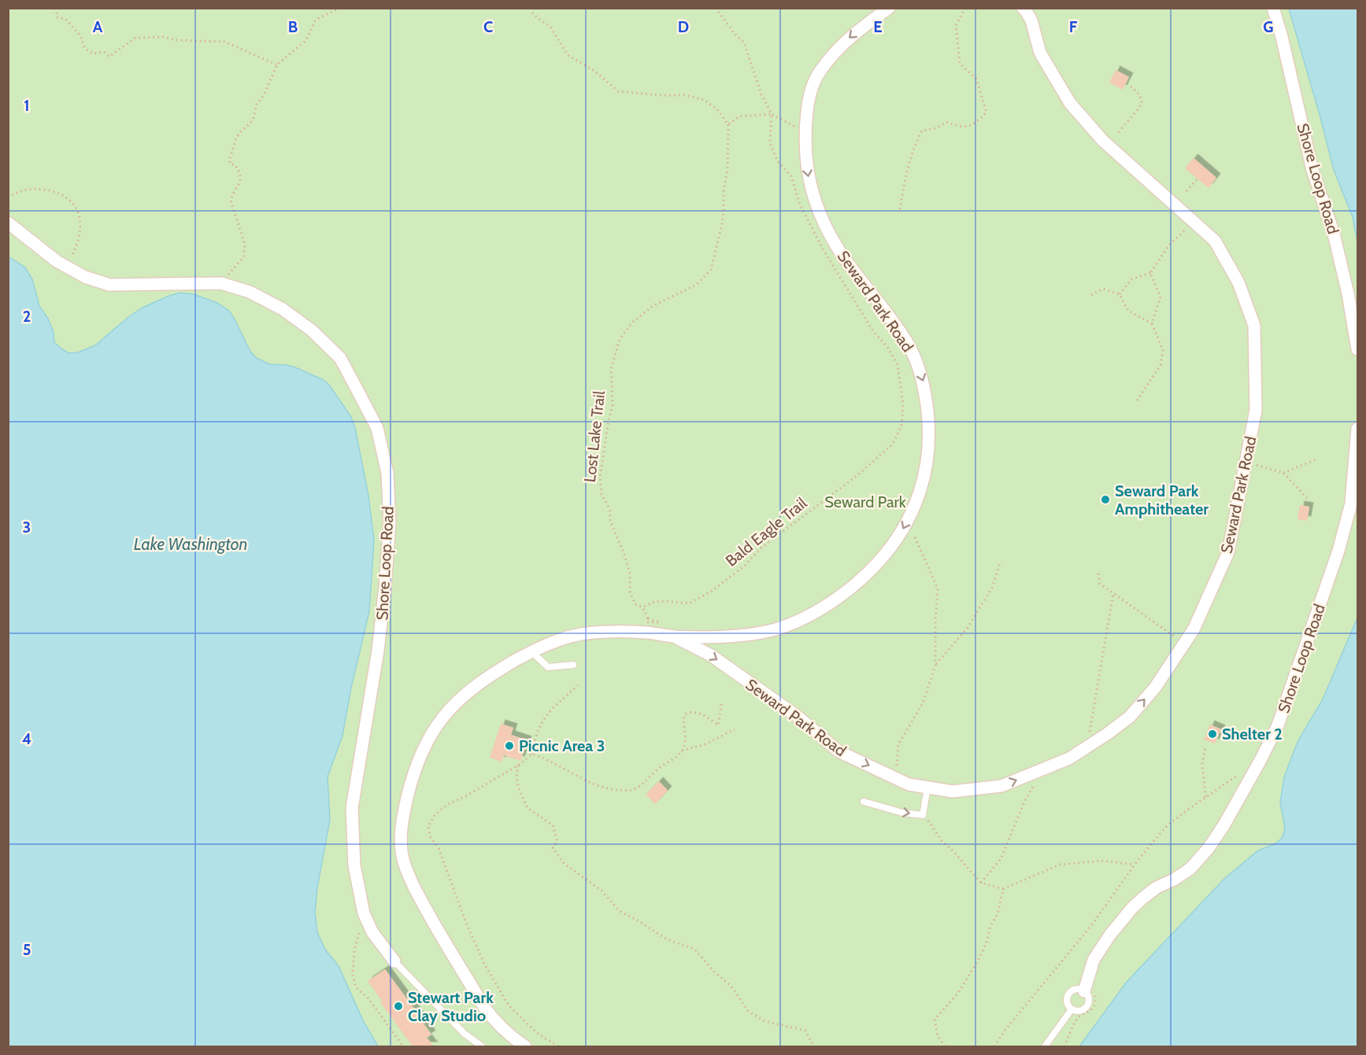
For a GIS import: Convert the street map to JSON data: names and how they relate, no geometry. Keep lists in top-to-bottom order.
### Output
{
  "streets": {
    "street": ["Shore Loop Road", "Seward Park Road"],
    "path": ["Lost Lake Trail", "Bald Eagle Trail"]
  },
  "crossings": [
    ["Lost Lake Trail", "Bald Eagle Trail"]
  ],
  "water": ["Lake Washington"],
  "parks": ["Seward Park"],
  "places": [
    "Seward Park Amphitheater",
    "Shelter 2",
    "Picnic Area 3",
    "Stewart Park Clay Studio"
  ],
  "grid": {
    "columns": [
      "A",
      "B",
      "C",
      "D",
      "E",
      "F",
      "G"
    ],
    "rows": [
      "1",
      "2",
      "3",
      "4",
      "5"
    ]
  }
}
